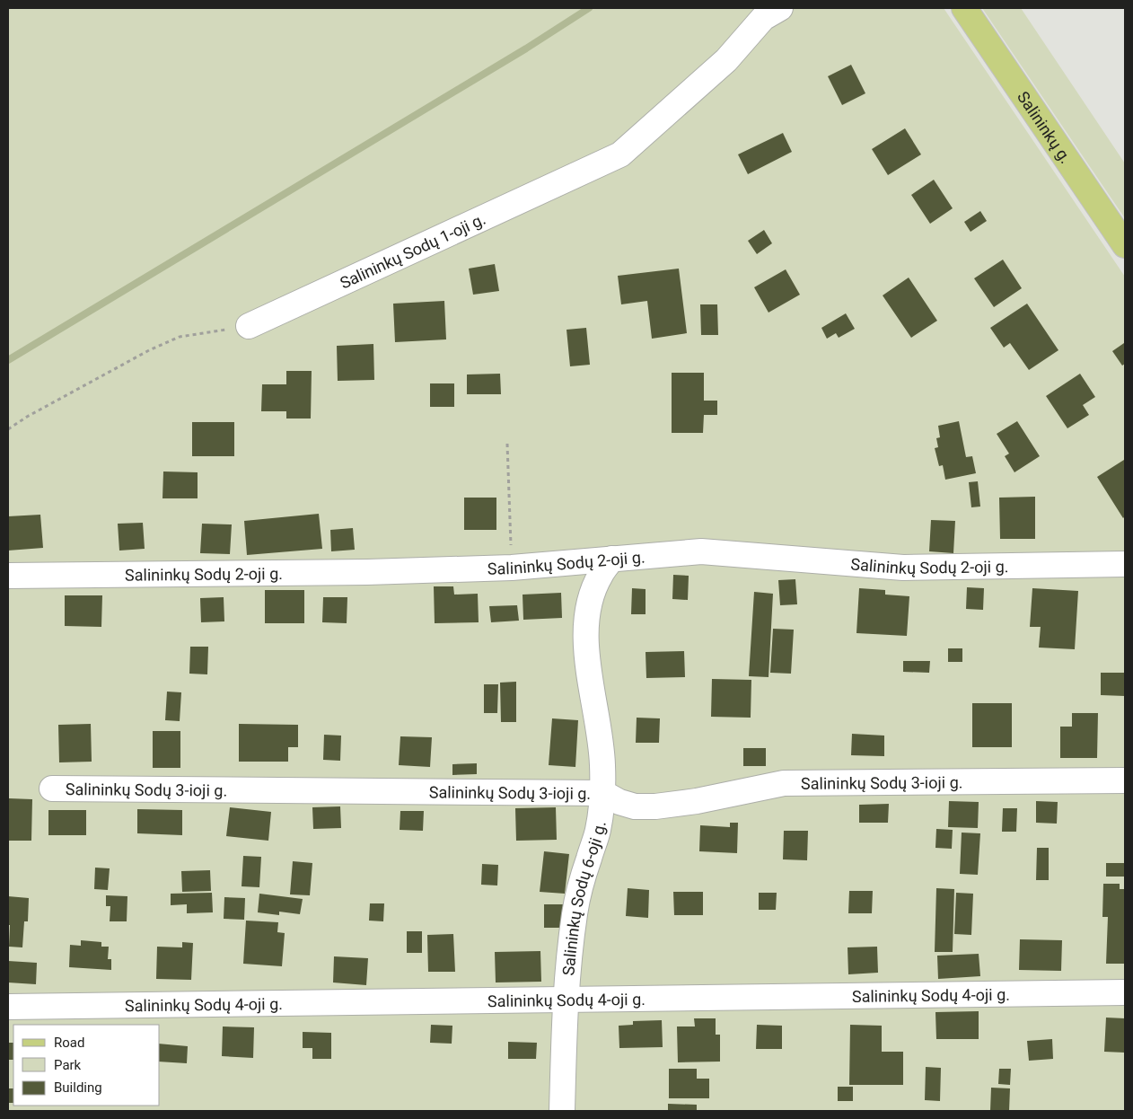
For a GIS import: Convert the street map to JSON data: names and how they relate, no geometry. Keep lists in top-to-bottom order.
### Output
{
  "streets": {
    "main road": ["Salininkų g."],
    "street": [
      "Salininkų Sodų 1-oji g.",
      "Salininkų Sodų 2-oji g.",
      "Salininkų Sodų 3-ioji g.",
      "Salininkų Sodų 6-oji g.",
      "Salininkų Sodų 4-oji g."
    ]
  },
  "crossings": [
    ["Salininkų Sodų 2-oji g.", "Salininkų Sodų 6-oji g."],
    ["Salininkų Sodų 3-ioji g.", "Salininkų Sodų 6-oji g."],
    ["Salininkų Sodų 6-oji g.", "Salininkų Sodų 4-oji g."]
  ],
  "legend": ["Road", "Park", "Building"]
}
